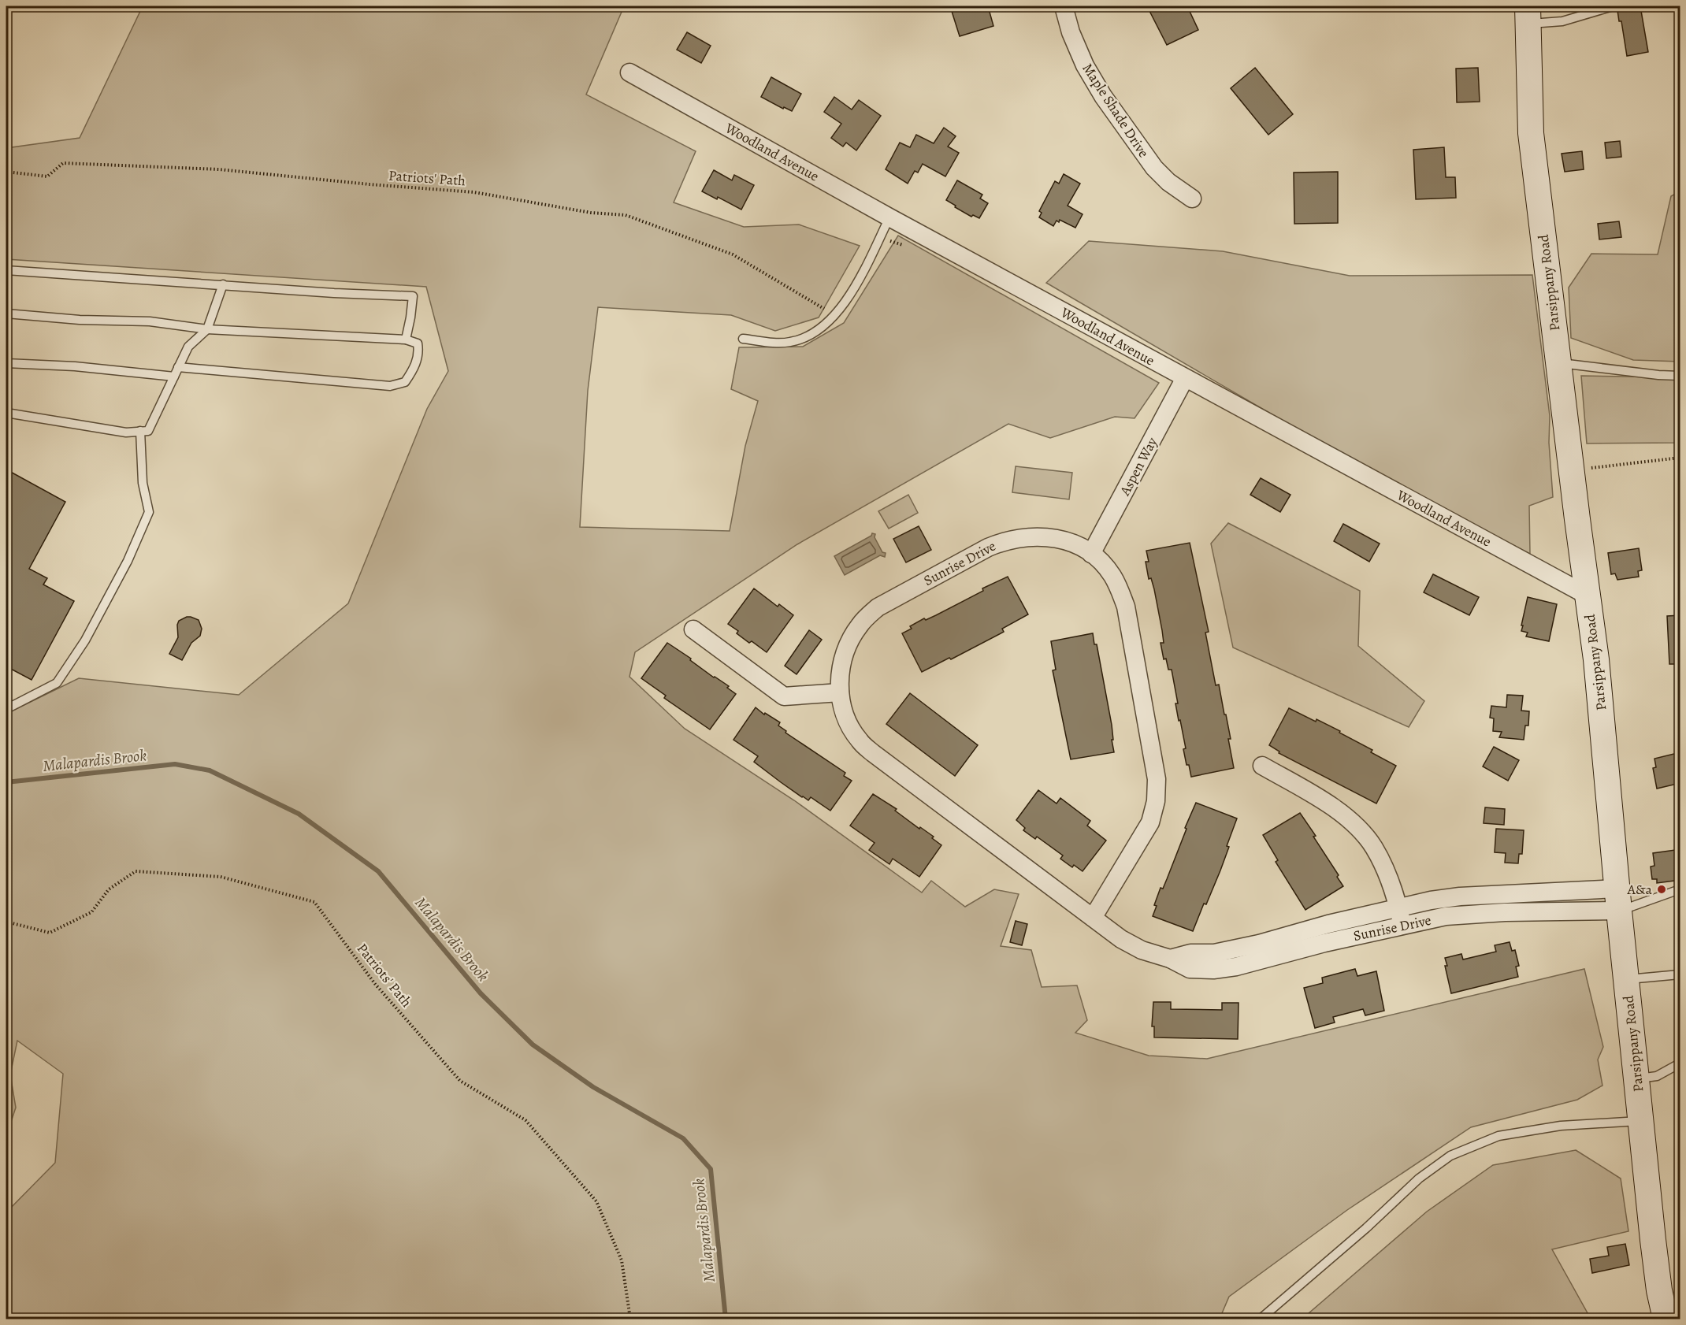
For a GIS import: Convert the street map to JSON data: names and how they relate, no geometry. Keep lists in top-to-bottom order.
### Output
{
  "streets": {
    "main road": ["Parsippany Road"],
    "street": [
      "Maple Shade Drive",
      "Woodland Avenue",
      "Aspen Way",
      "Sunrise Drive"
    ],
    "path": ["Patriots' Path"]
  },
  "crossings": [
    ["Woodland Avenue", "Parsippany Road"],
    ["Woodland Avenue", "Aspen Way"],
    ["Parsippany Road", "Sunrise Drive"],
    ["Aspen Way", "Sunrise Drive"]
  ],
  "water": ["Malapardis Brook"],
  "places": ["A&a"]
}
